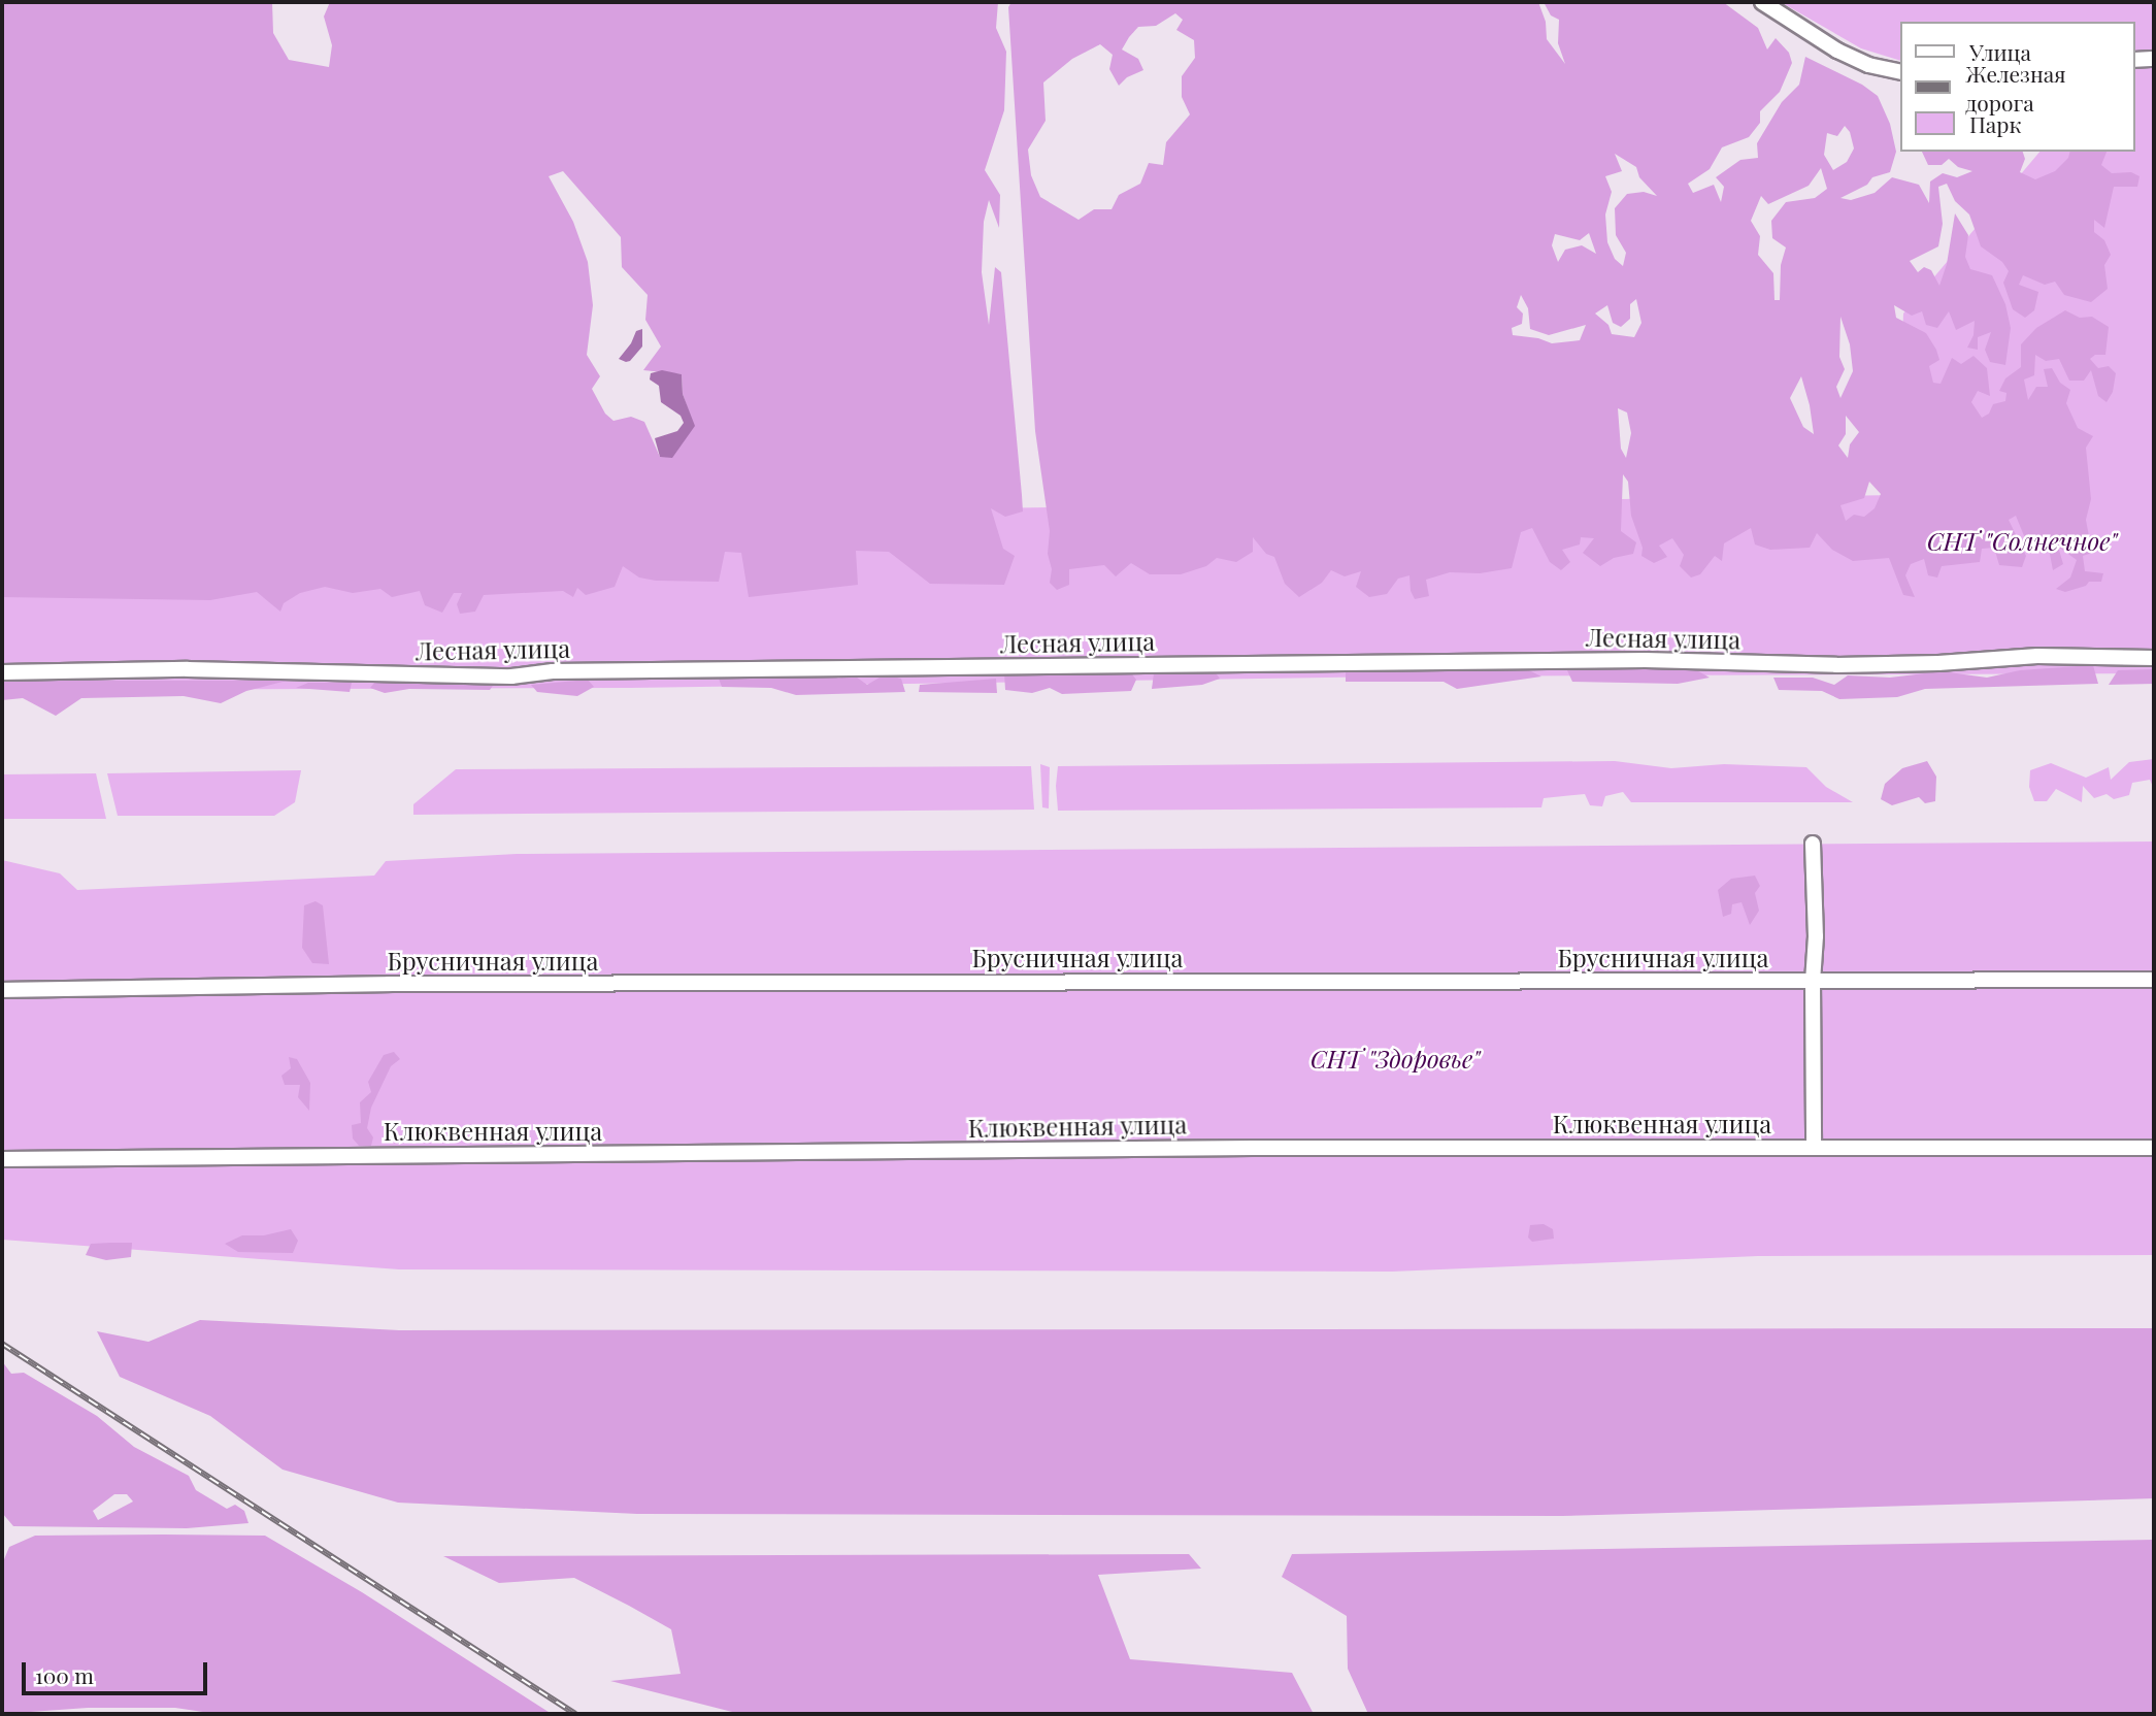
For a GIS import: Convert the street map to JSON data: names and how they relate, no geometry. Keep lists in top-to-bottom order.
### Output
{
  "streets": {
    "street": ["Лесная улица", "Брусничная улица", "Клюквенная улица"]
  },
  "parks": ["СНТ \"Солнечное\"", "СНТ \"Здоровье\""],
  "legend": ["Улица", "Железная дорога", "Парк"],
  "scale_bar": "100 m"
}
